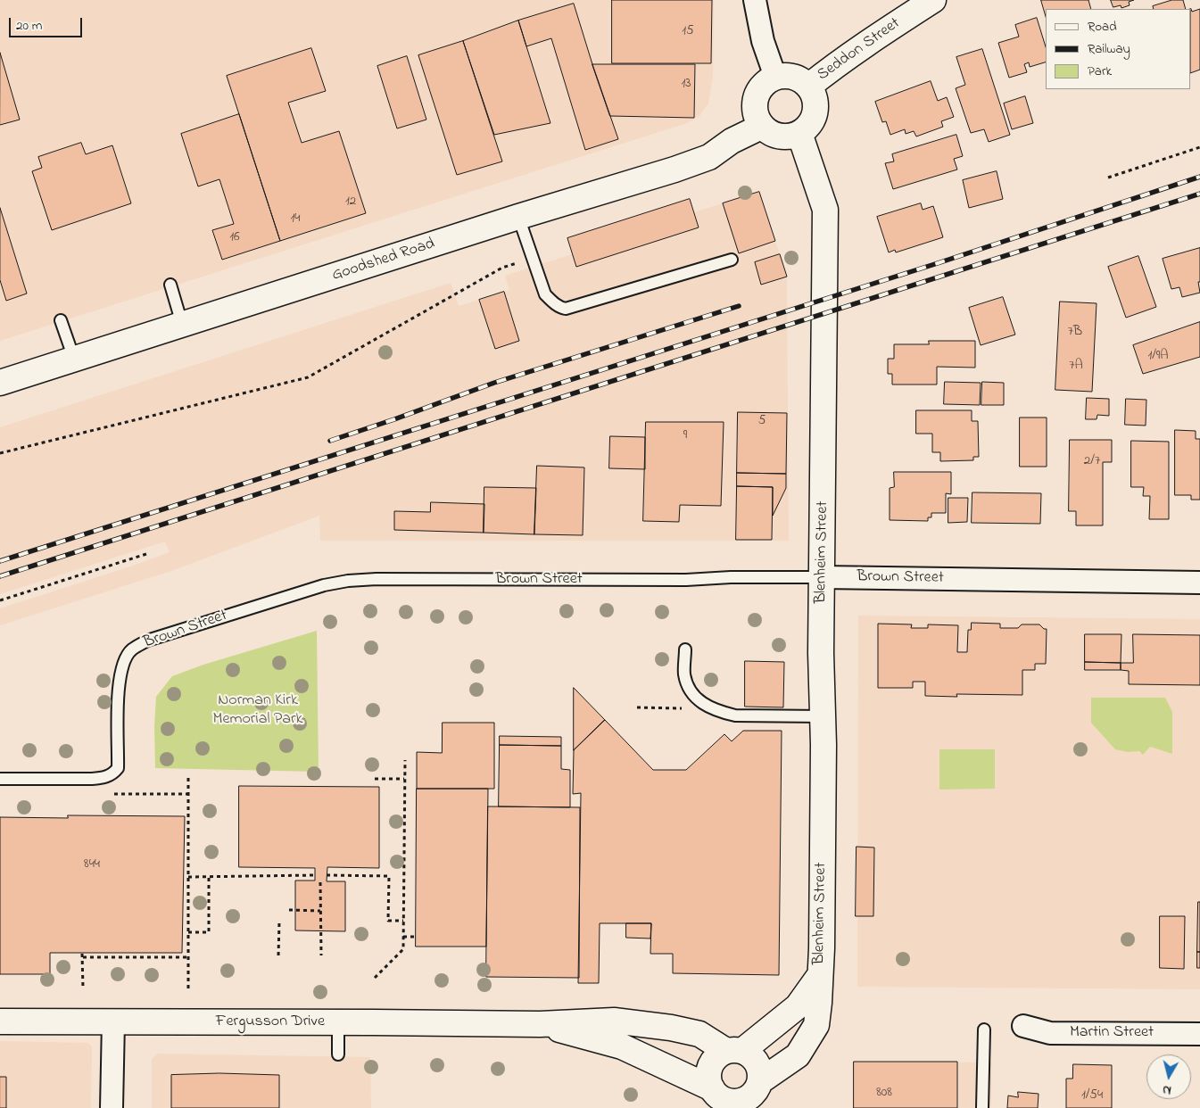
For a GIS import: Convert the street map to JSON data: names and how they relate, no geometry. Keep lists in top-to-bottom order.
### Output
{
  "streets": {
    "street": [
      "Seddon Street",
      "Goodshed Road",
      "Blenheim Street",
      "Brown Street",
      "Fergusson Drive",
      "Martin Street"
    ]
  },
  "crossings": [
    ["Seddon Street", "Goodshed Road"],
    ["Seddon Street", "Blenheim Street"],
    ["Goodshed Road", "Blenheim Street"],
    ["Blenheim Street", "Brown Street"],
    ["Blenheim Street", "Fergusson Drive"]
  ],
  "parks": ["Norman Kirk Memorial Park"],
  "house_numbers": [
    "15",
    "13",
    "12",
    "14",
    "16",
    "7B",
    "1/9A",
    "7A",
    "5",
    "9",
    "2/7",
    "844",
    "808",
    "1/54"
  ],
  "legend": ["Road", "Railway", "Park"],
  "scale_bar": "20 m",
  "north": "bottom"
}
